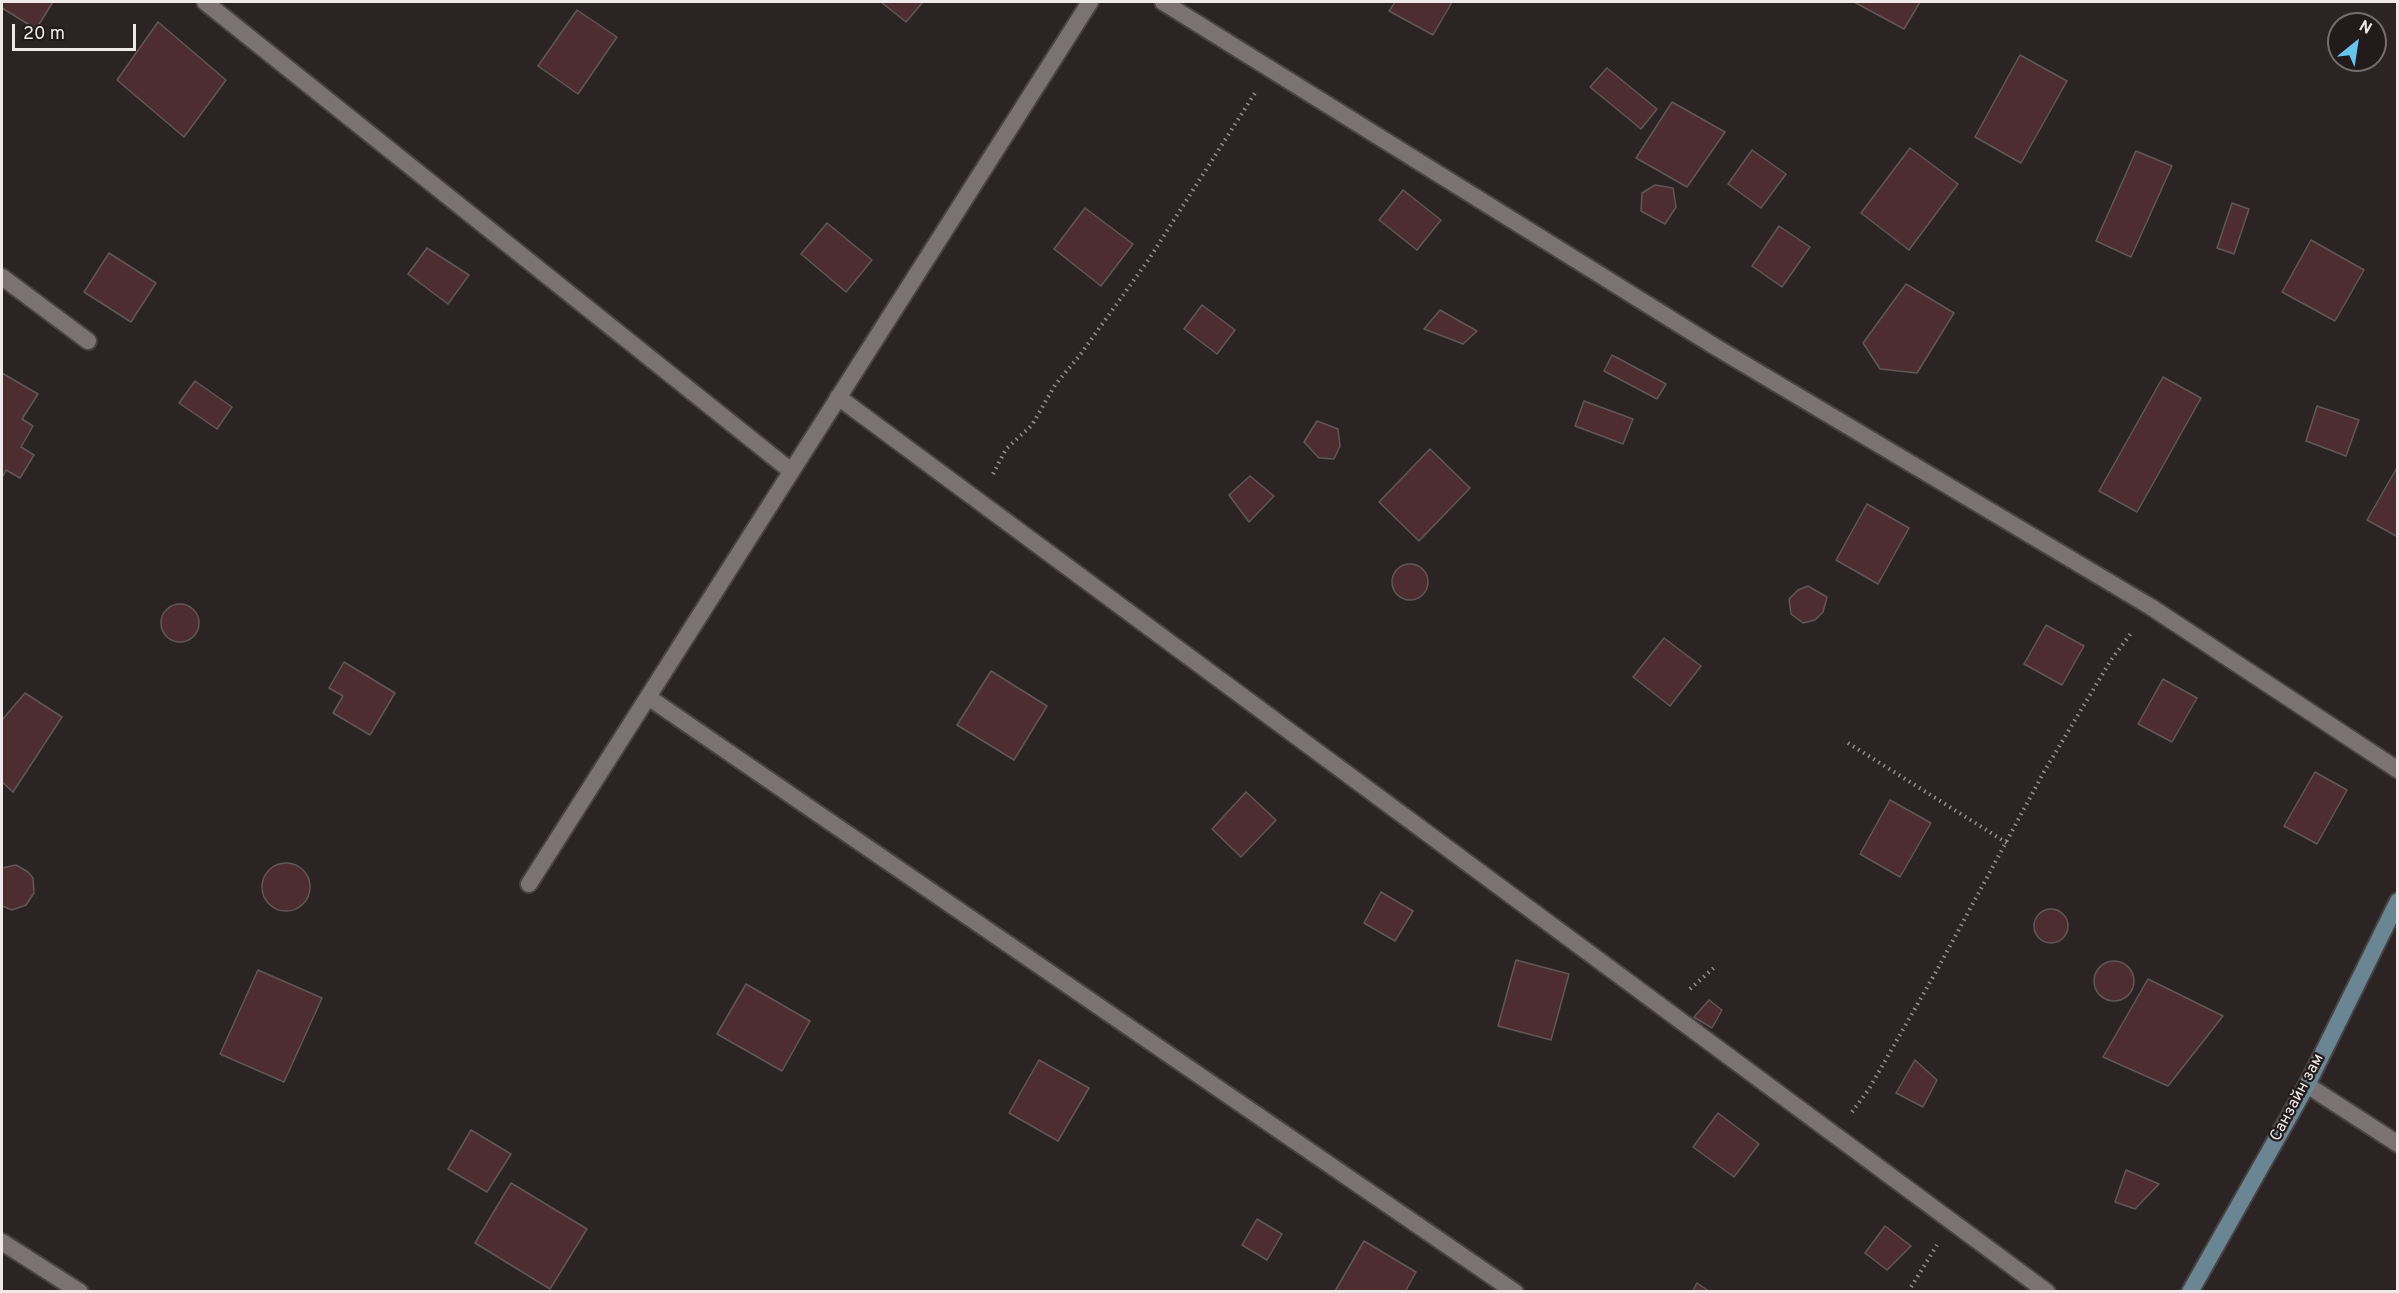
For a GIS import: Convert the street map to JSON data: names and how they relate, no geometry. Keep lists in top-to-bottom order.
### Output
{
  "streets": {
    "main road": ["Санзайн зам"]
  },
  "scale_bar": "20 m",
  "north": "top right"
}
